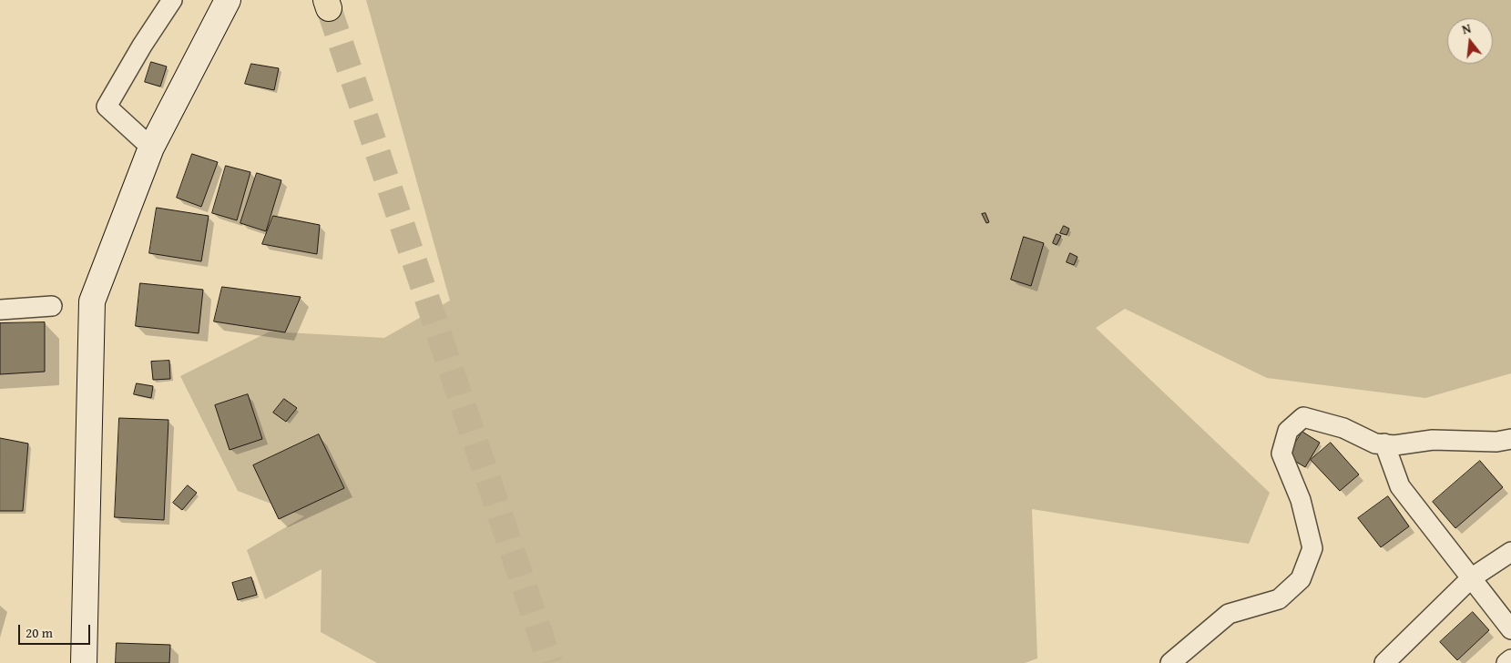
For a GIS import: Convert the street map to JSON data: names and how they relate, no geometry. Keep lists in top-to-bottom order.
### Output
{
  "scale_bar": "20 m",
  "north": "top"
}
